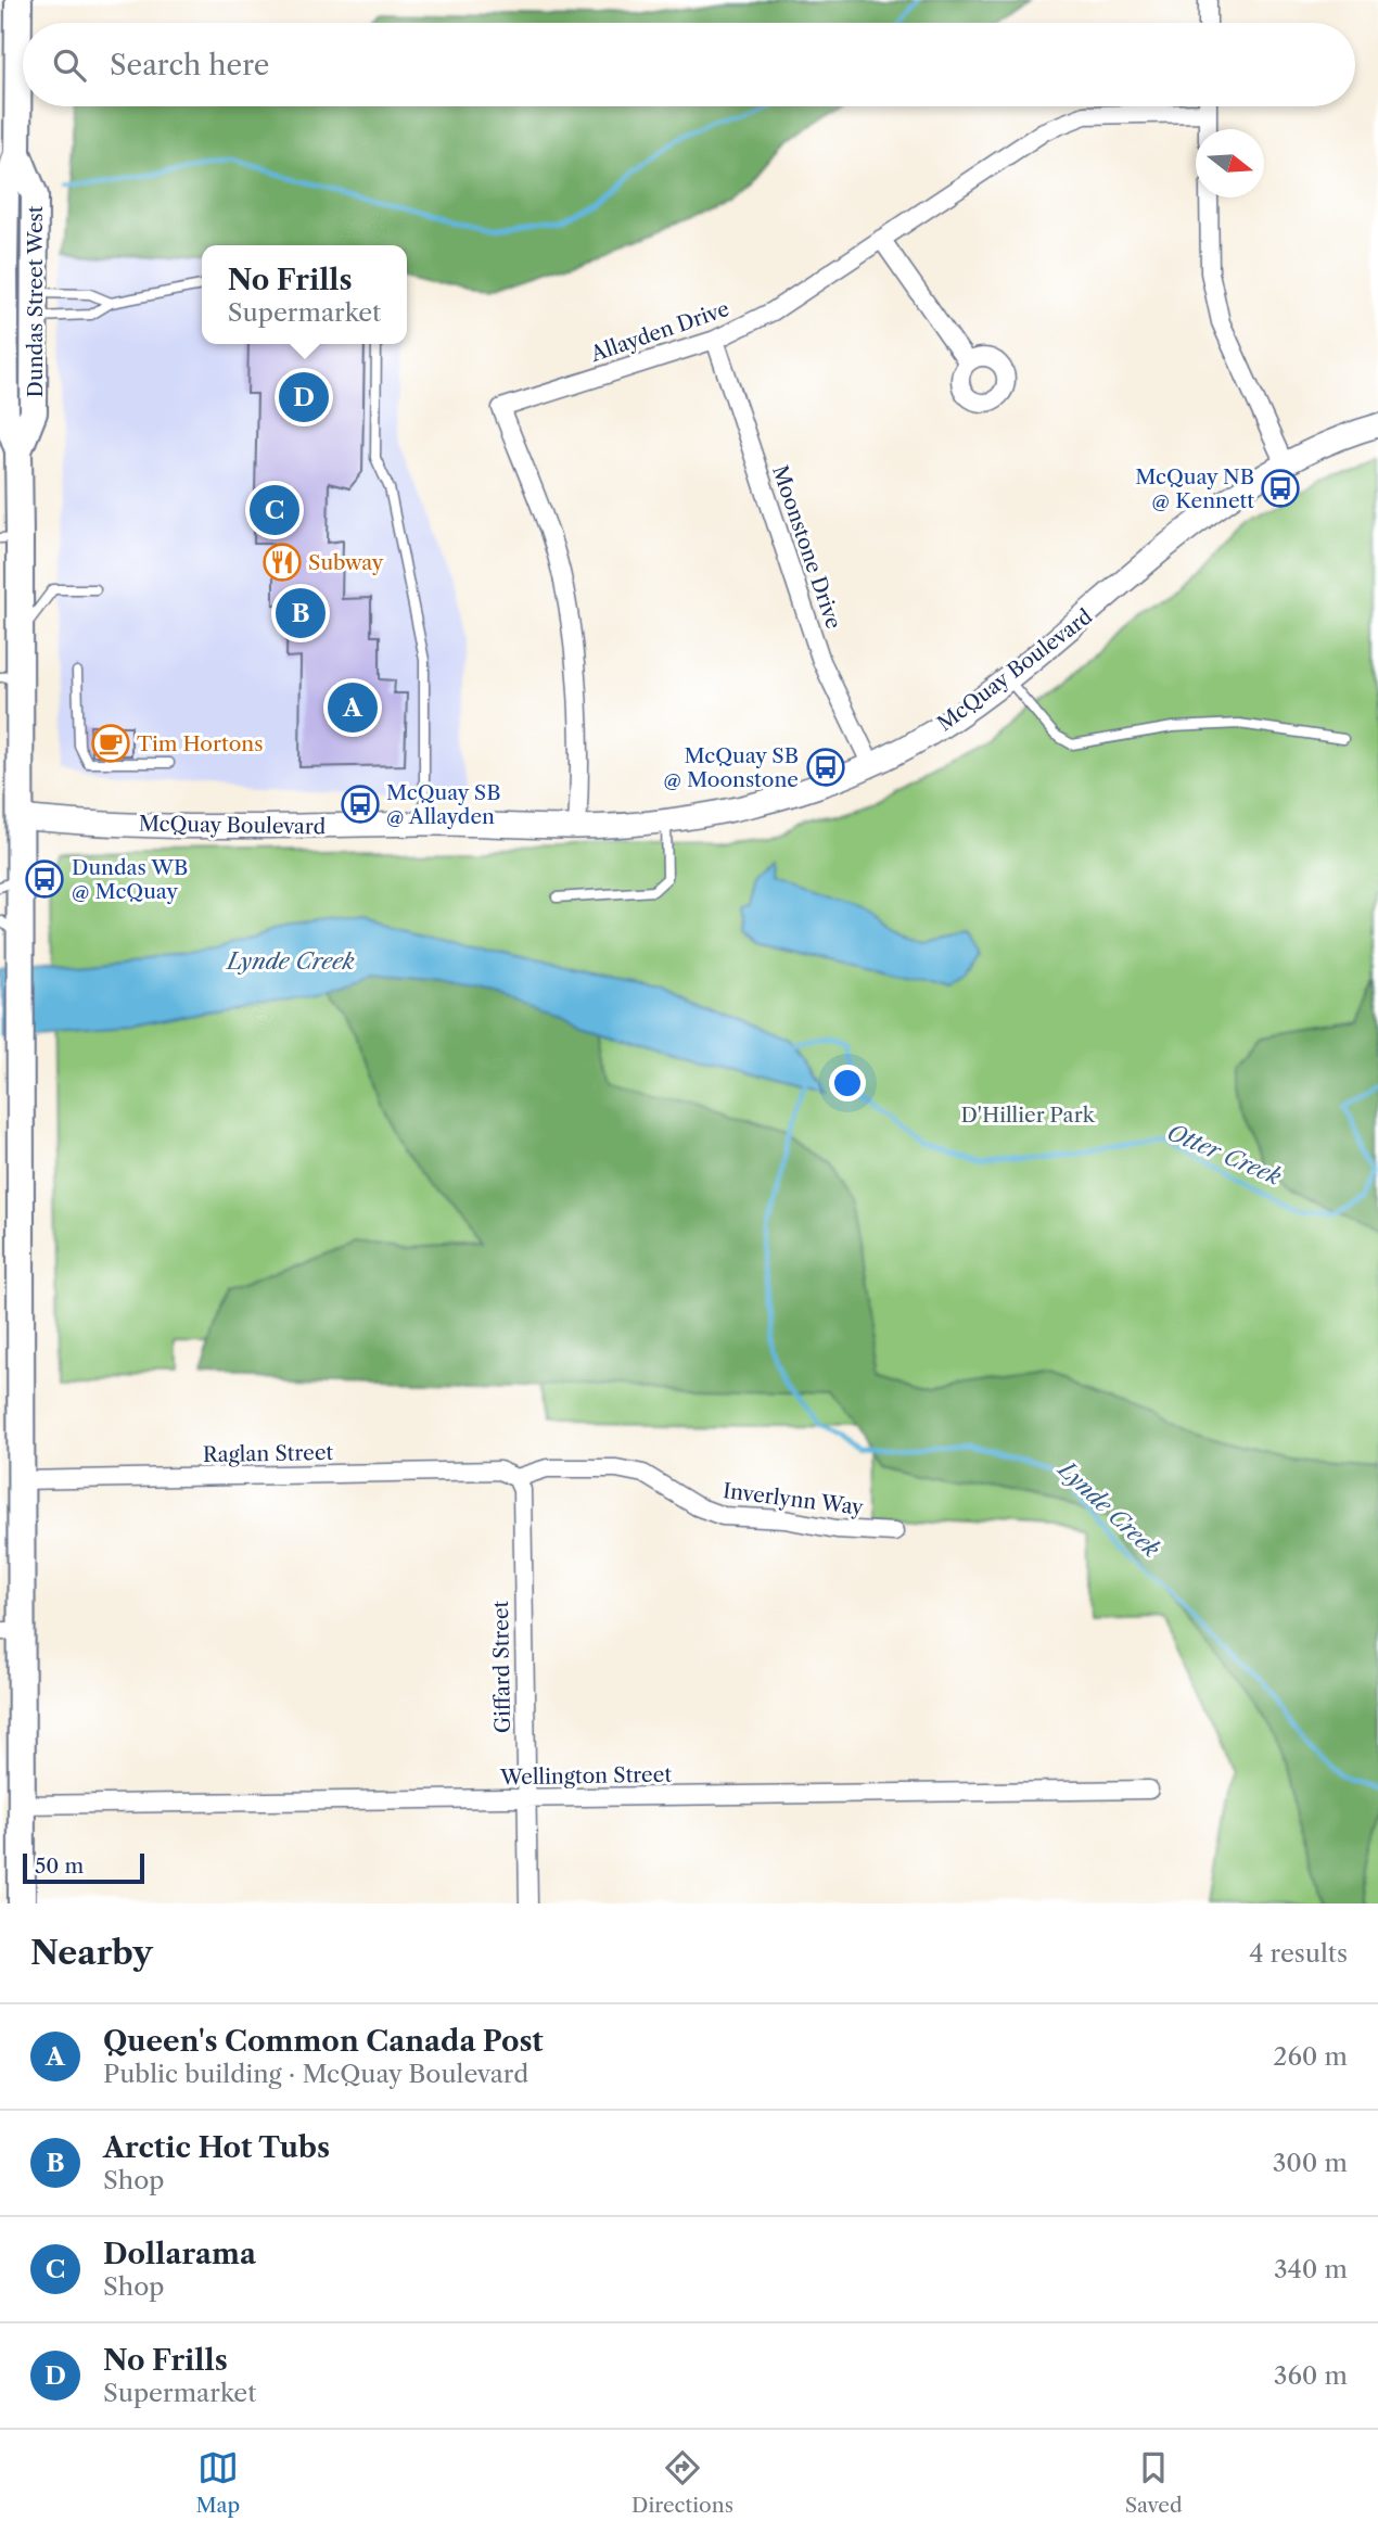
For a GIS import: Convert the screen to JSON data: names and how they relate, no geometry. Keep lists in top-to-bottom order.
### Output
{
  "streets": {
    "main road": ["Dundas Street West"],
    "street": [
      "Allayden Drive",
      "Moonstone Drive",
      "McQuay Boulevard",
      "Raglan Street",
      "Inverlynn Way",
      "Giffard Street",
      "Wellington Street"
    ]
  },
  "crossings": [
    ["Dundas Street West", "McQuay Boulevard"],
    ["Dundas Street West", "Raglan Street"],
    ["Allayden Drive", "Moonstone Drive"],
    ["Allayden Drive", "McQuay Boulevard"],
    ["Moonstone Drive", "McQuay Boulevard"],
    ["Raglan Street", "Inverlynn Way"],
    ["Raglan Street", "Giffard Street"],
    ["Inverlynn Way", "Giffard Street"],
    ["Giffard Street", "Wellington Street"]
  ],
  "water": ["Lynde Creek", "Otter Creek"],
  "parks": ["D'Hillier Park"],
  "places": {
    "bus stop": [
      "McQuay NB @ Kennett",
      "McQuay SB @ Moonstone",
      "McQuay SB @ Allayden",
      "Dundas WB @ McQuay"
    ],
    "restaurant": ["Subway"],
    "cafe": ["Tim Hortons"]
  },
  "scale_bar": "50 m",
  "north": "right",
  "page": {
    "search": "Search here",
    "popup": ["No Frills", "Supermarket"],
    "pins": [
      "D",
      "C",
      "B",
      "A"
    ],
    "scale": "50 m",
    "heading": ["Nearby", "4 results"],
    "list": [
      {
        "mark": "A",
        "name": "Queen's Common Canada Post",
        "note": "Public building · McQuay Boulevard",
        "value": "260 m"
      },
      {
        "mark": "B",
        "name": "Arctic Hot Tubs",
        "note": "Shop",
        "value": "300 m"
      },
      {
        "mark": "C",
        "name": "Dollarama",
        "note": "Shop",
        "value": "340 m"
      },
      {
        "mark": "D",
        "name": "No Frills",
        "note": "Supermarket",
        "value": "360 m"
      }
    ],
    "nav": ["Map", "Directions", "Saved"]
  }
}
